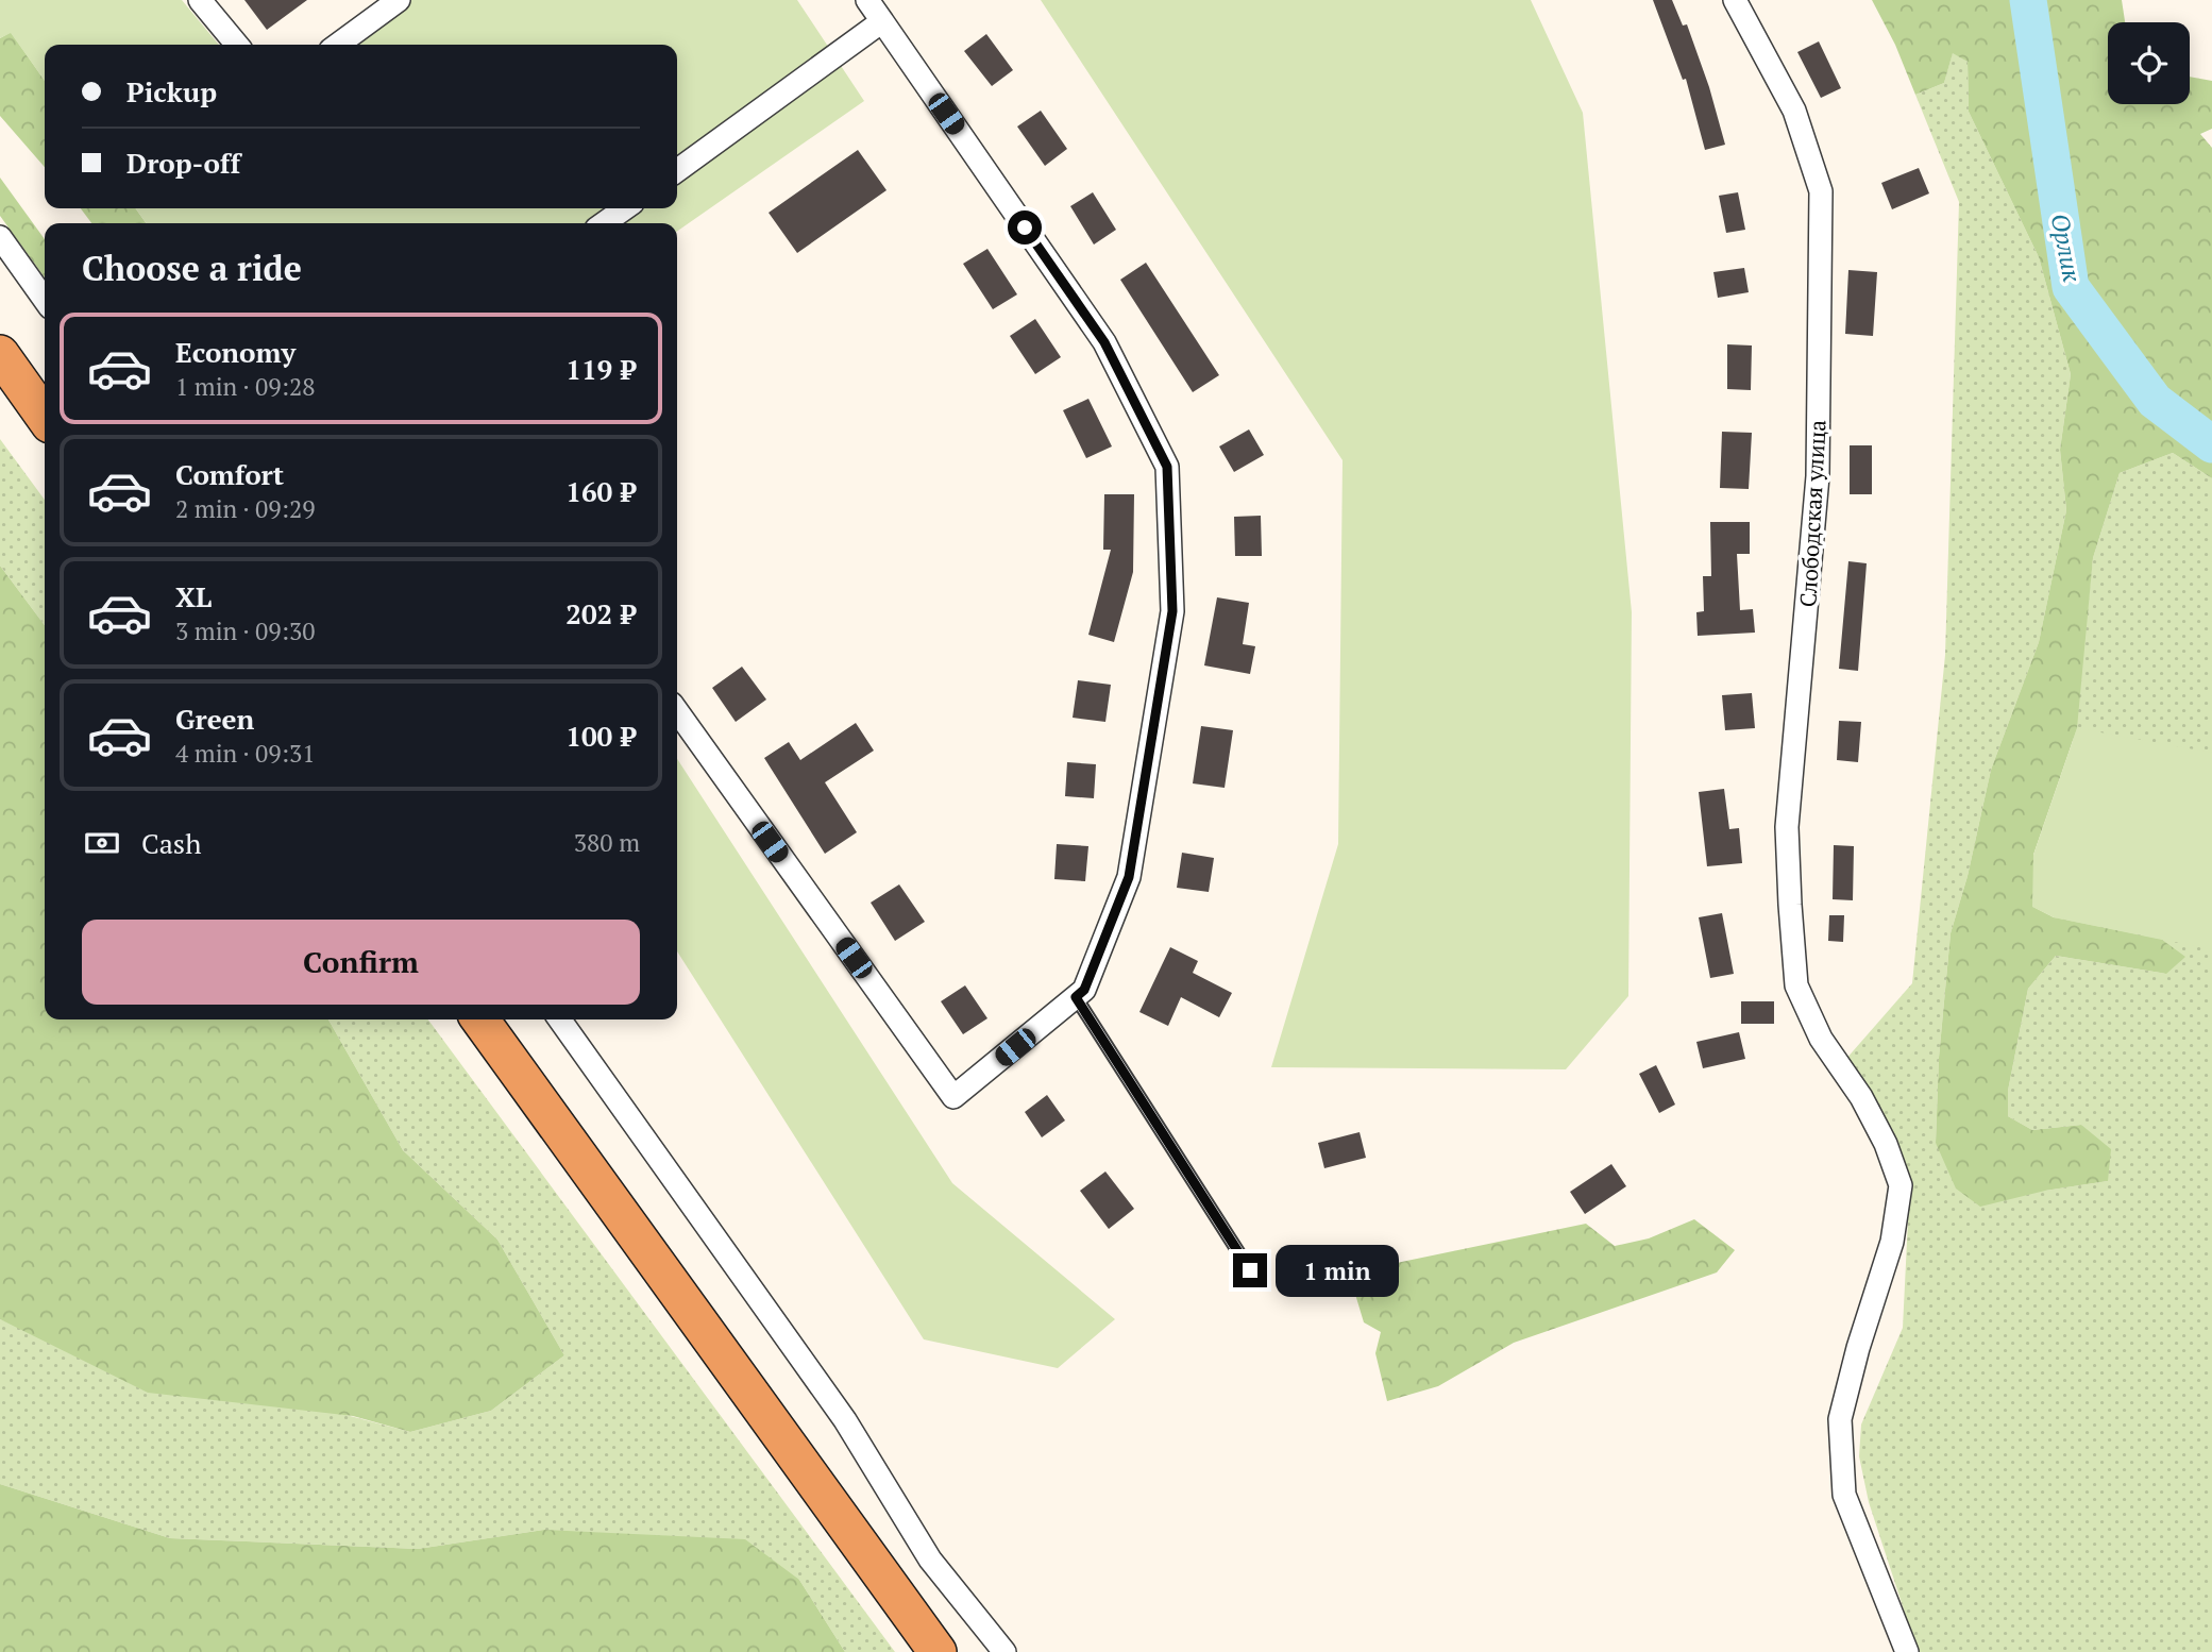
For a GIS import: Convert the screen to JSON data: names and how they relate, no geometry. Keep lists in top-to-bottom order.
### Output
{
  "streets": {
    "street": ["Слободская улица"]
  },
  "water": ["Орлик"],
  "page": {
    "banner": ["Pickup", "Drop-off"],
    "heading": "Choose a ride",
    "list": [
      {
        "name": "Economy",
        "note": "1 min · 09:28",
        "value": "119 ₽"
      },
      {
        "name": "Comfort",
        "note": "2 min · 09:29",
        "value": "160 ₽"
      },
      {
        "name": "XL",
        "note": "3 min · 09:30",
        "value": "202 ₽"
      },
      {
        "name": "Green",
        "note": "4 min · 09:31",
        "value": "100 ₽"
      }
    ],
    "pay": ["Cash", "380 m"],
    "buttons": "Confirm",
    "bubble": "1 min"
  }
}
